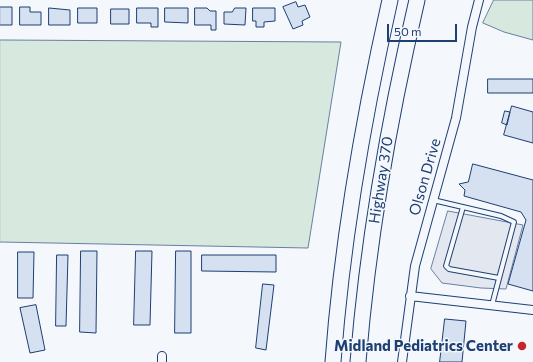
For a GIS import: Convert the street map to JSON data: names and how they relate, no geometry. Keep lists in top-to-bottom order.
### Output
{
  "streets": {
    "highway": ["Highway 370"],
    "street": ["Olson Drive"]
  },
  "places": ["Midland Pediatrics Center"],
  "scale_bar": "50 m"
}
